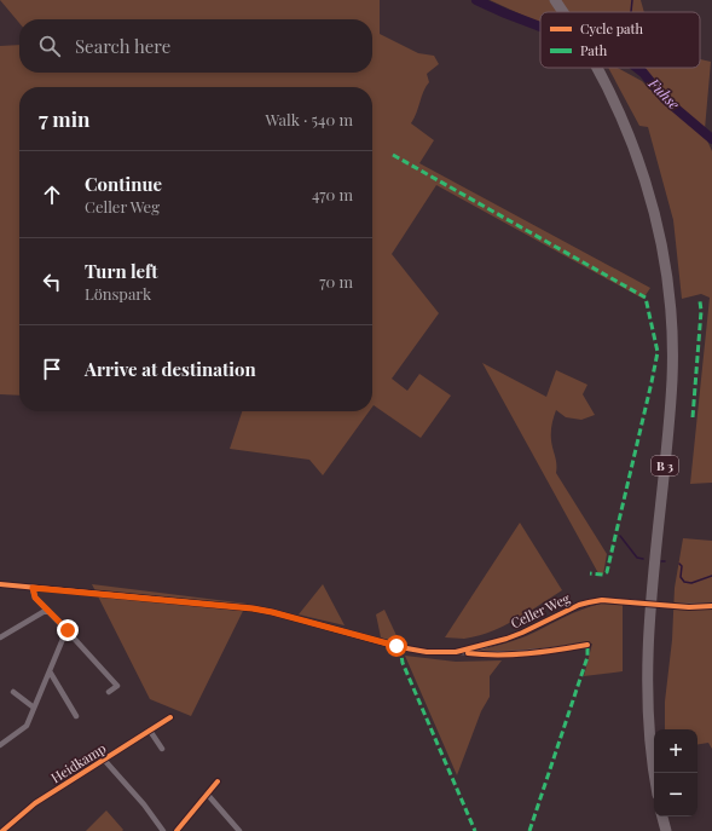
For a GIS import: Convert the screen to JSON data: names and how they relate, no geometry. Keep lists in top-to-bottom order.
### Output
{
  "streets": {
    "highway": ["B 3"],
    "street": ["Celler Weg", "Heidkamp"]
  },
  "water": ["Fuhse"],
  "legend": ["Cycle path", "Path"],
  "page": {
    "search": "Search here",
    "heading": ["7 min", "Walk · 540 m"],
    "list": [
      ["Continue", "Celler Weg", "470 m"],
      ["Turn left", "Lönspark", "70 m"],
      "Arrive at destination"
    ],
    "map_buttons": ["+", "−"]
  }
}
